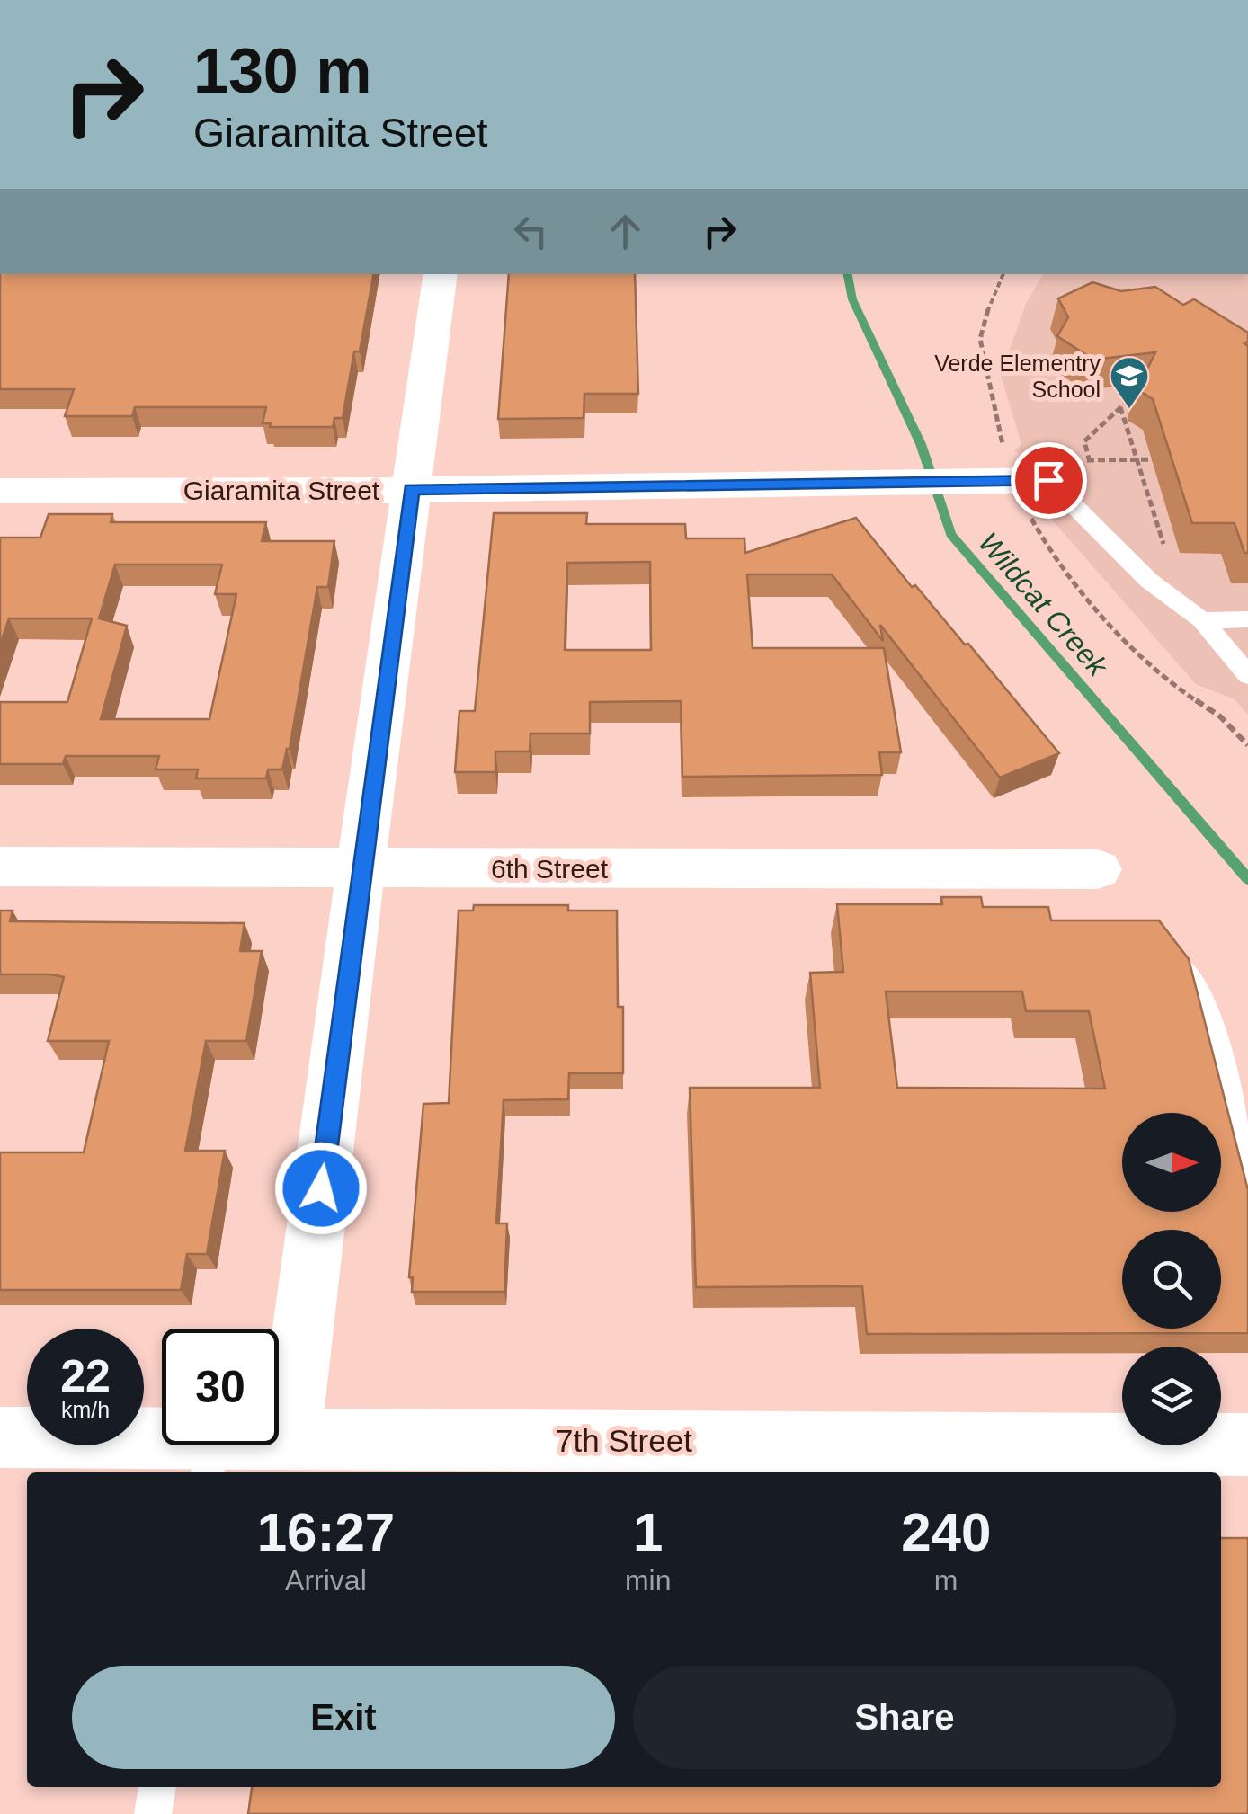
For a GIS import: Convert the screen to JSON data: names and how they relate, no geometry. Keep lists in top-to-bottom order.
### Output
{
  "streets": {
    "street": ["Giaramita Street", "6th Street", "7th Street"]
  },
  "water": ["Wildcat Creek"],
  "places": {
    "school or university": ["Verde Elementry School"]
  },
  "north": "right",
  "page": {
    "turn": ["130 m", "Giaramita Street"],
    "speed": "22 km/h",
    "limit": "30",
    "eta": [
      "16:27",
      "Arrival",
      "1",
      "min",
      "240",
      "m"
    ],
    "buttons": ["Exit", "Share"]
  }
}
